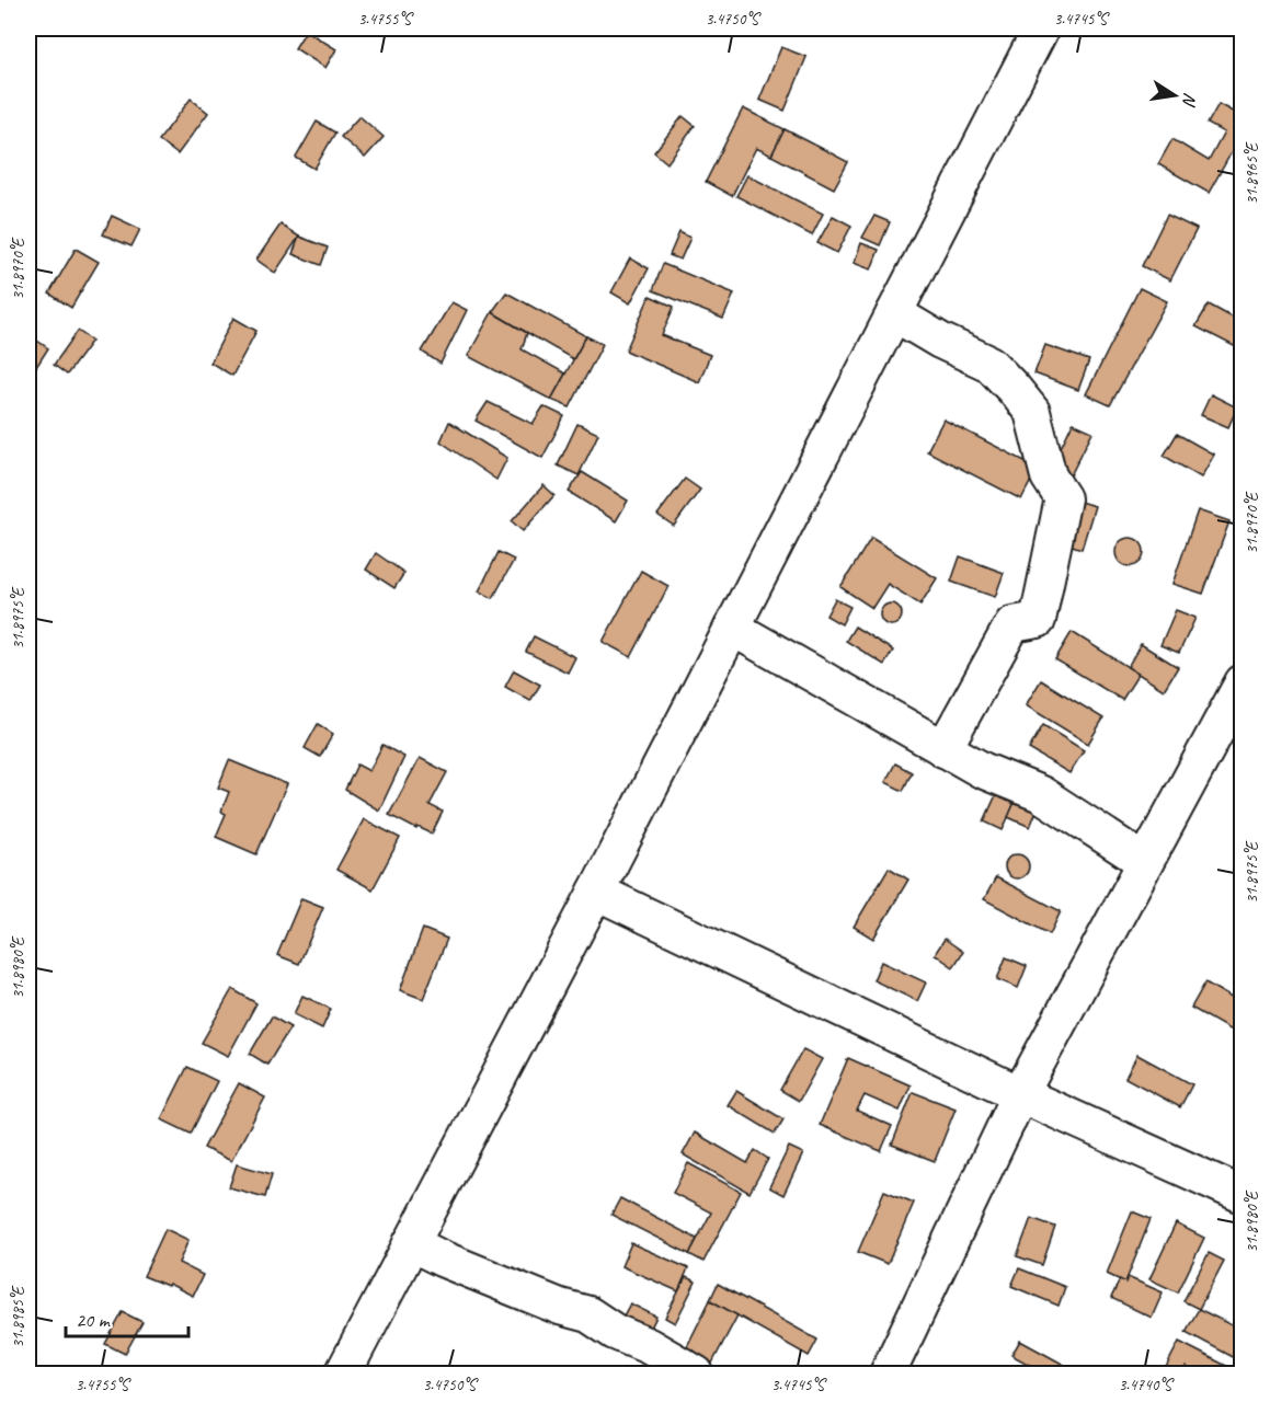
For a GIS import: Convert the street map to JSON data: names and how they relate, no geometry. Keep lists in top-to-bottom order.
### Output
{
  "scale_bar": "20 m",
  "north": "right",
  "coordinates": [
    "3.4755°S",
    "3.4750°S",
    "3.4745°S",
    "31.8965°E",
    "31.8970°E",
    "31.8975°E",
    "31.8980°E",
    "31.8985°E",
    "3.4740°S"
  ]
}
